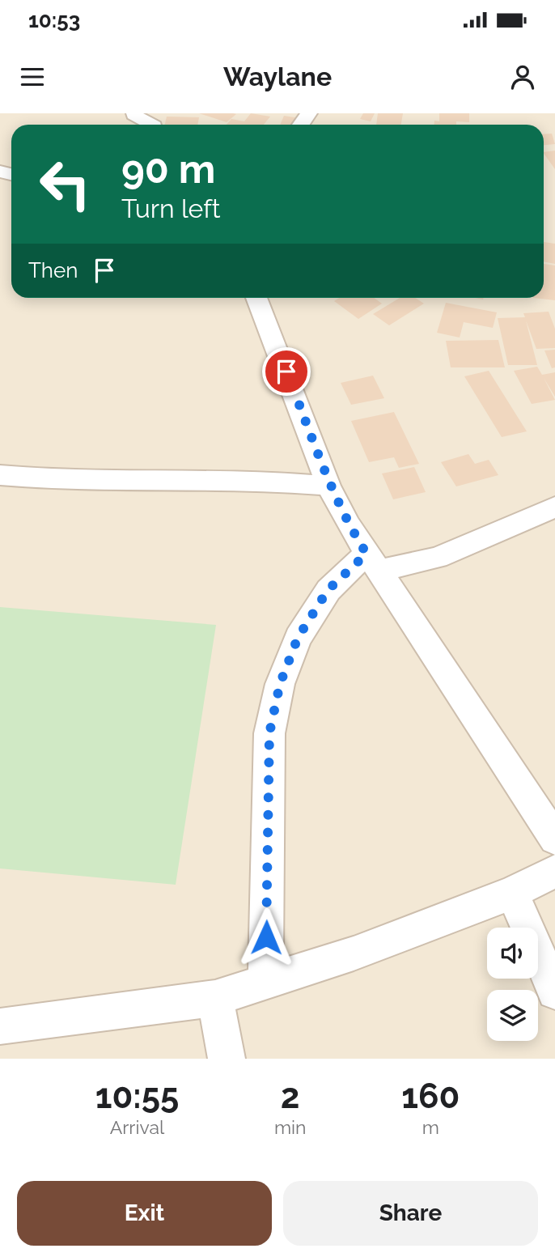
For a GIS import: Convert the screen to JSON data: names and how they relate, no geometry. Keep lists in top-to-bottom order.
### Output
{
  "page": {
    "status": "10:53",
    "header": "Waylane",
    "turn": ["90 m", "Turn left"],
    "then": "Then",
    "eta": [
      "10:55",
      "Arrival",
      "2",
      "min",
      "160",
      "m"
    ],
    "buttons": ["Exit", "Share"]
  }
}
